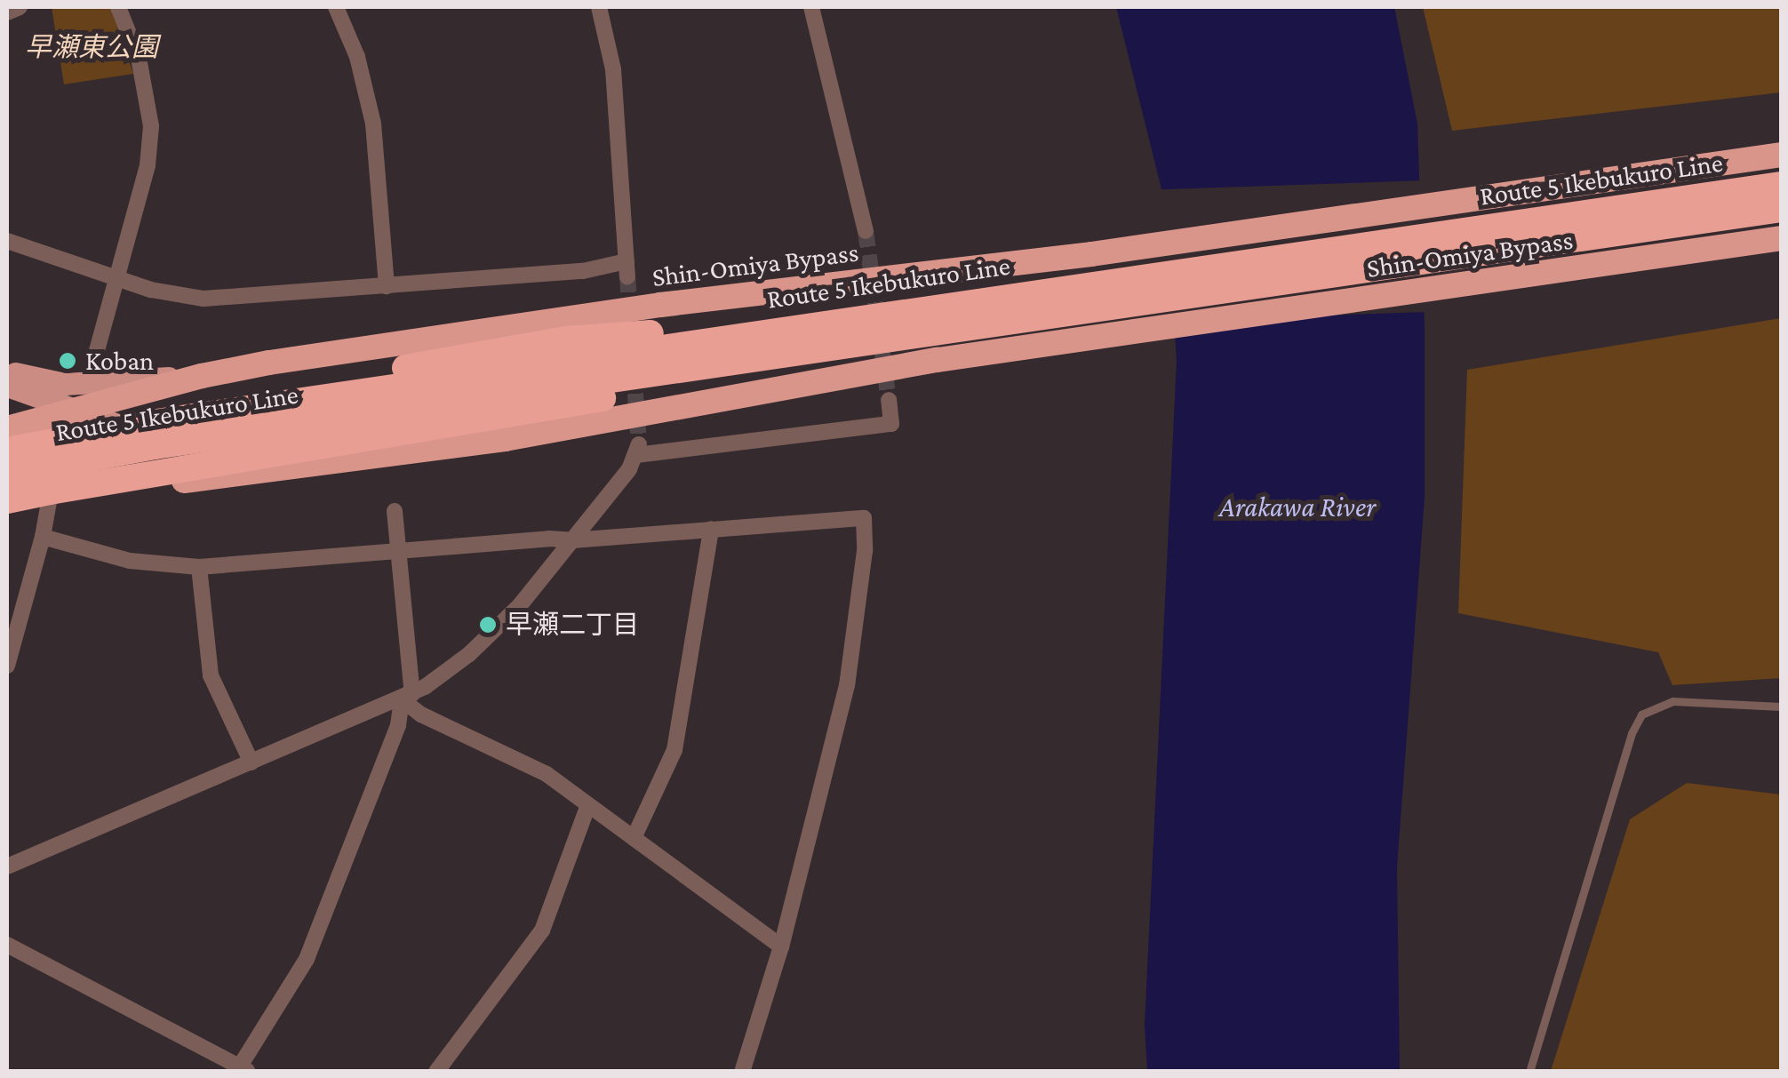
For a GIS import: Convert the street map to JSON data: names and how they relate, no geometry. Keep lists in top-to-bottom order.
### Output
{
  "streets": {
    "highway": ["Route 5 Ikebukuro Line", "Shin-Omiya Bypass"]
  },
  "water": ["Arakawa River"],
  "parks": ["早瀬東公園"],
  "places": ["Koban", "早瀬二丁目"]
}
